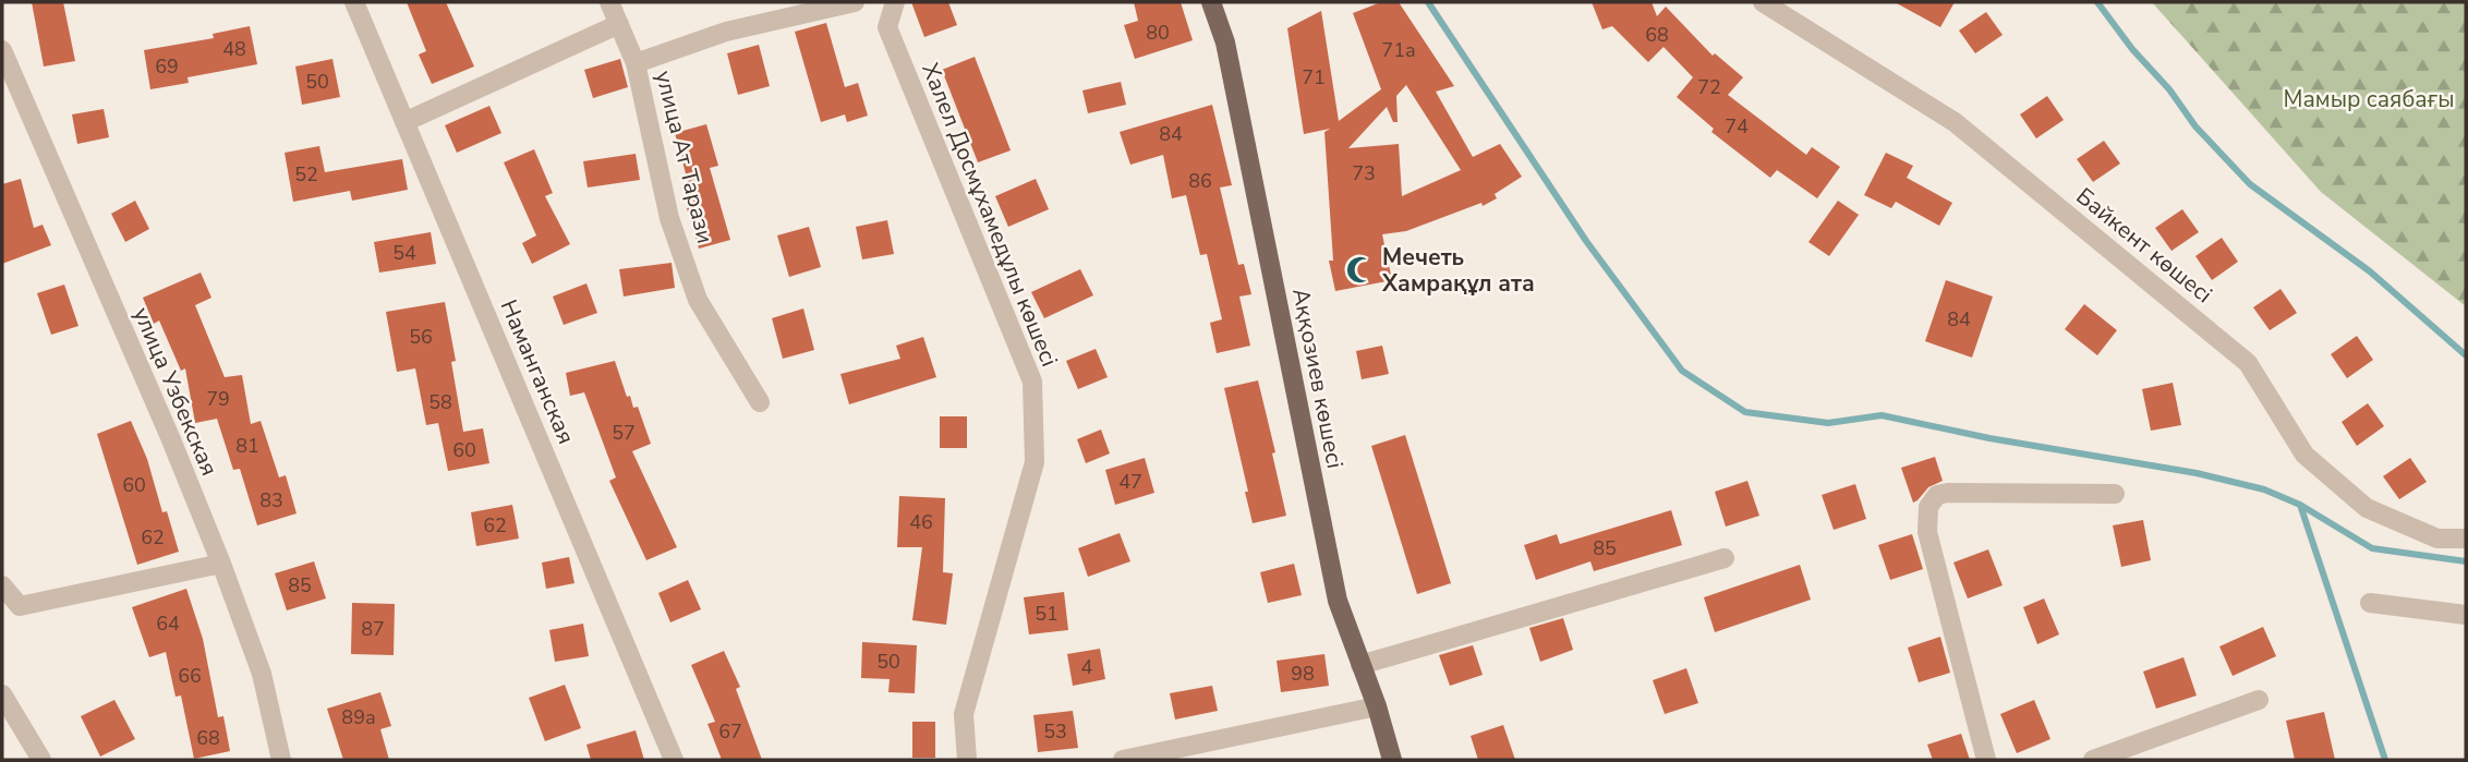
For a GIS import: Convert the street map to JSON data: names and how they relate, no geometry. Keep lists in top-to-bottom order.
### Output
{
  "streets": {
    "main road": ["Аққозиев көшесі"],
    "street": [
      "улица Ат Тарази",
      "Халел Досмұхамедұлы көшесі",
      "Байкент көшесі",
      "Наманганская",
      "улица Узбекская"
    ]
  },
  "parks": ["Мамыр саябағы"],
  "places": {
    "mosque": ["Мечеть Хамрақұл ата"]
  },
  "house_numbers": [
    "80",
    "68",
    "48",
    "71а",
    "69",
    "71",
    "50",
    "72",
    "74",
    "84",
    "73",
    "52",
    "86",
    "54",
    "84",
    "56",
    "79",
    "58",
    "57",
    "81",
    "60",
    "47",
    "60",
    "83",
    "46",
    "62",
    "62",
    "85",
    "85",
    "51",
    "64",
    "87",
    "50",
    "4",
    "98",
    "66",
    "89а",
    "67",
    "53",
    "68"
  ]
}
